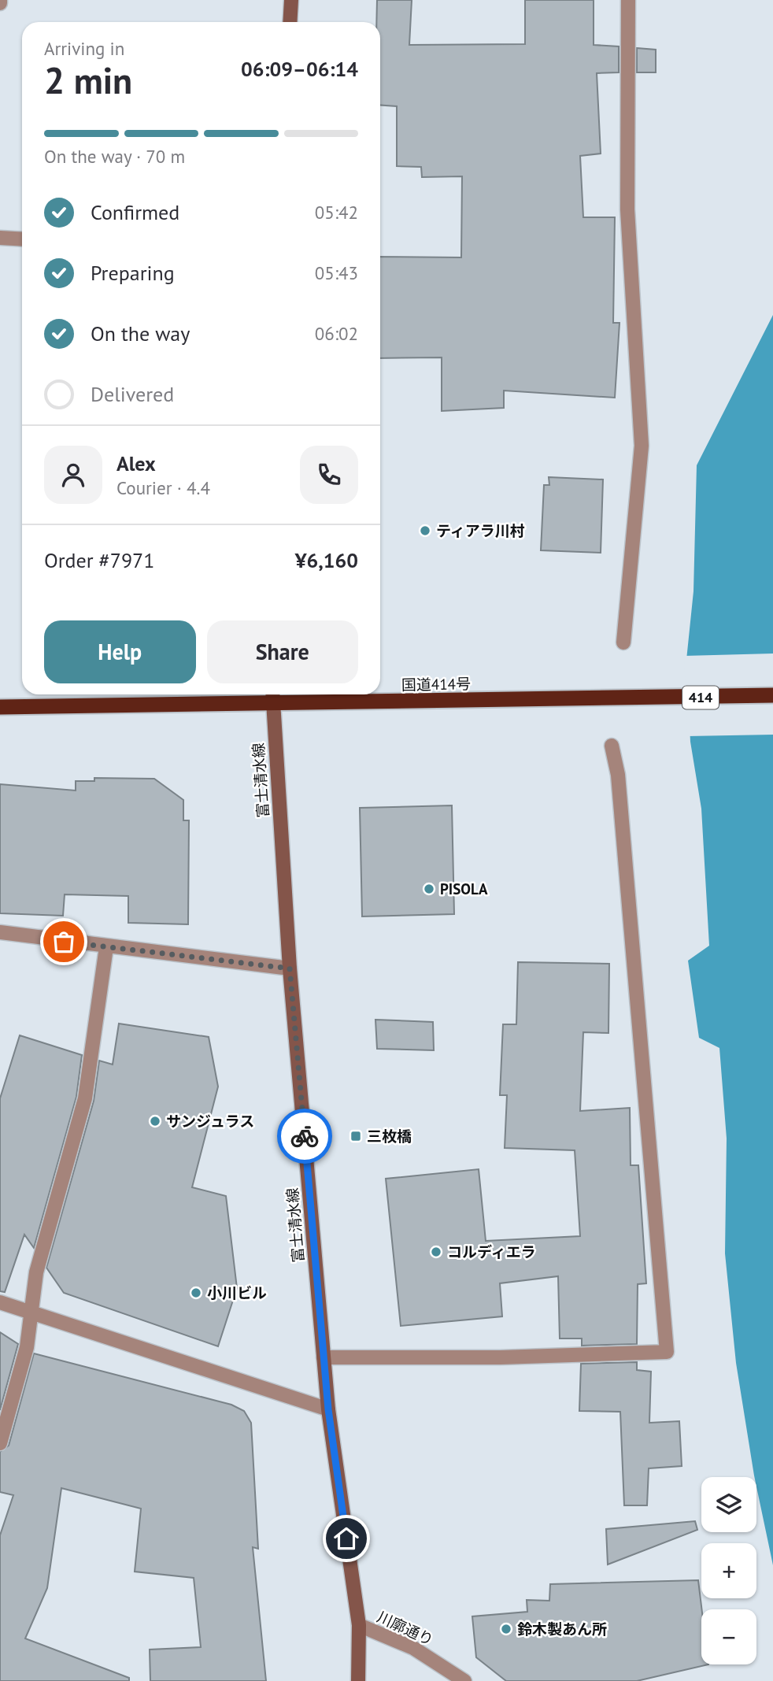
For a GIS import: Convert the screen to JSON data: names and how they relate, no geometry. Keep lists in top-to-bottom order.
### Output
{
  "streets": {
    "highway": ["国道414号", "414"],
    "main road": ["富士清水線"],
    "street": ["川廓通り"]
  },
  "crossings": [
    ["国道414号", "富士清水線"],
    ["富士清水線", "川廓通り"]
  ],
  "places": {
    "other": [
      "ティアラ川村",
      "PISOLA",
      "サンジュラス",
      "コルディエラ",
      "小川ビル",
      "鈴木製あん所"
    ],
    "transit": ["三枚橋"]
  },
  "page": {
    "heading": ["2 min", "Arriving in", "06:09–06:14"],
    "panel": [
      "Alex",
      "Courier · 4.4",
      "Order #7971",
      "¥6,160"
    ],
    "bar": "On the way · 70 m",
    "list": [
      ["Confirmed", "05:42"],
      ["Preparing", "05:43"],
      ["On the way", "06:02"],
      "Delivered"
    ],
    "buttons": ["Help", "Share"],
    "map_buttons": ["+", "−"]
  }
}
